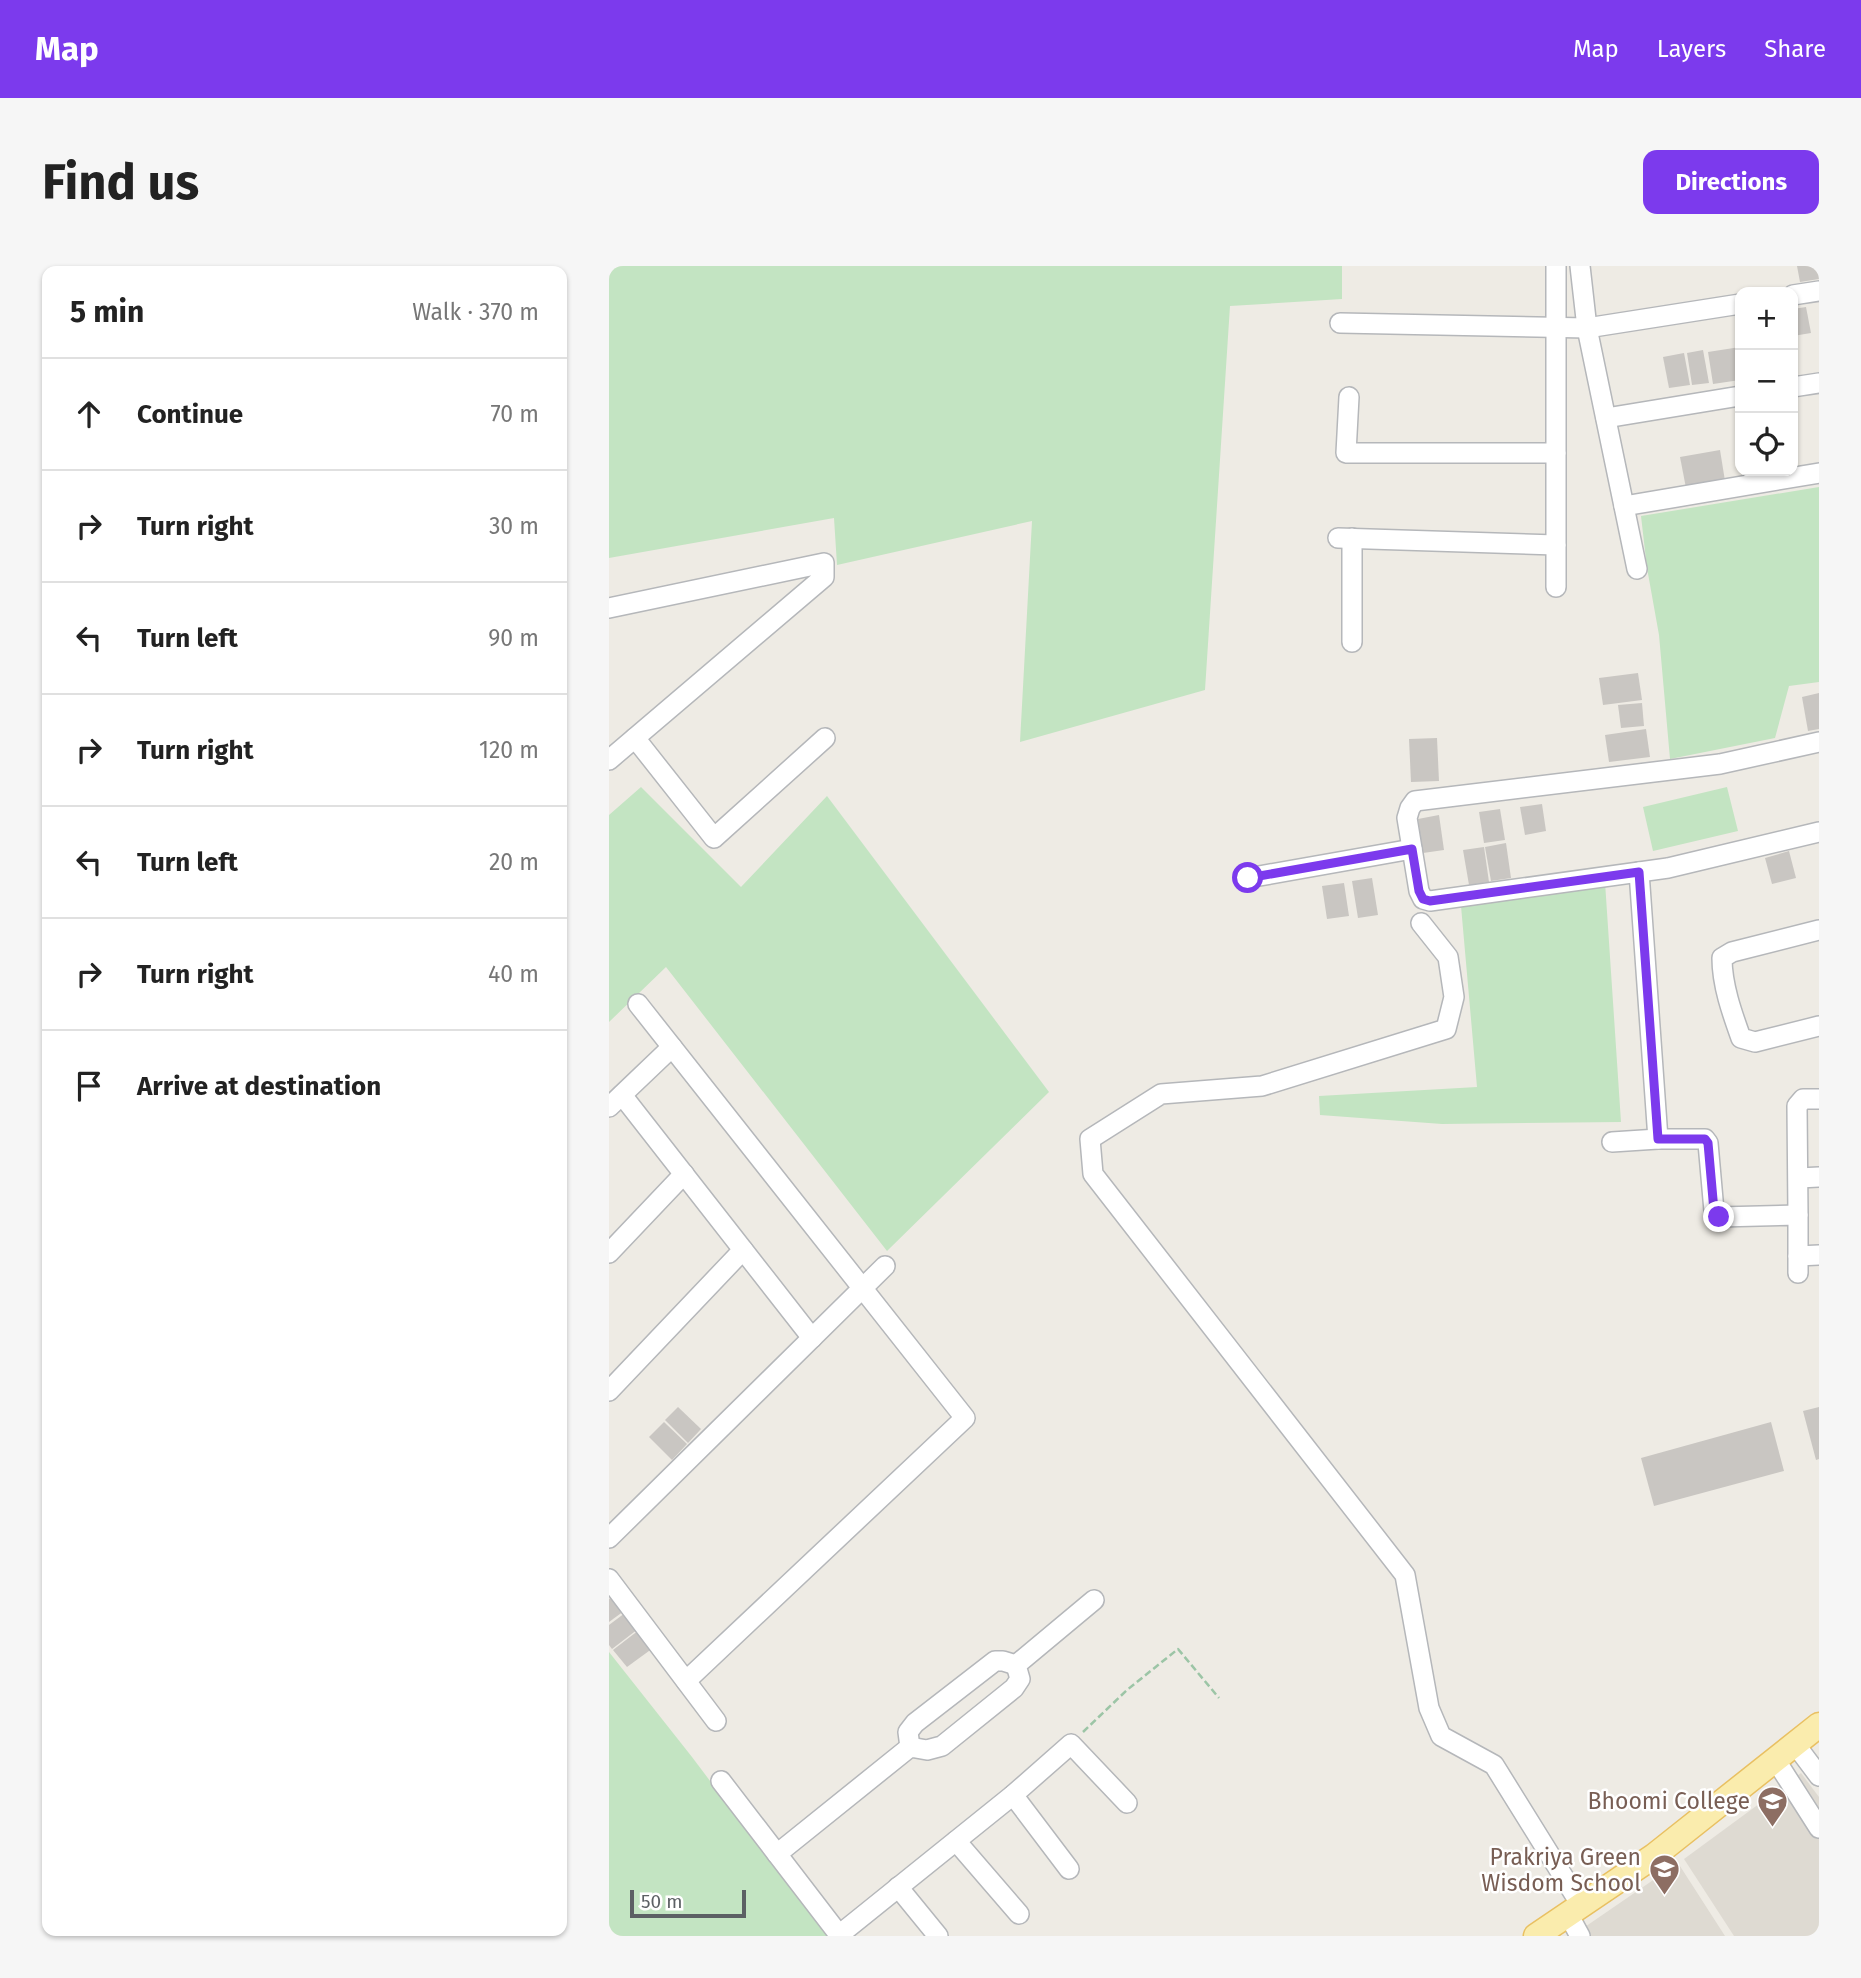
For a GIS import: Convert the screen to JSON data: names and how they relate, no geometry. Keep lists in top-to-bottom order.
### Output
{
  "places": {
    "school or university": ["Bhoomi College", "Prakriya Green Wisdom School"]
  },
  "scale_bar": "50 m",
  "page": {
    "header": "Map",
    "nav": ["Map", "Layers", "Share"],
    "buttons": "Directions",
    "title": "Find us",
    "heading": ["5 min", "Walk · 370 m"],
    "map_buttons": ["+", "−"],
    "list": [
      ["Continue", "70 m"],
      ["Turn right", "30 m"],
      ["Turn left", "90 m"],
      ["Turn right", "120 m"],
      ["Turn left", "20 m"],
      ["Turn right", "40 m"],
      "Arrive at destination"
    ],
    "scale": "50 m"
  }
}
